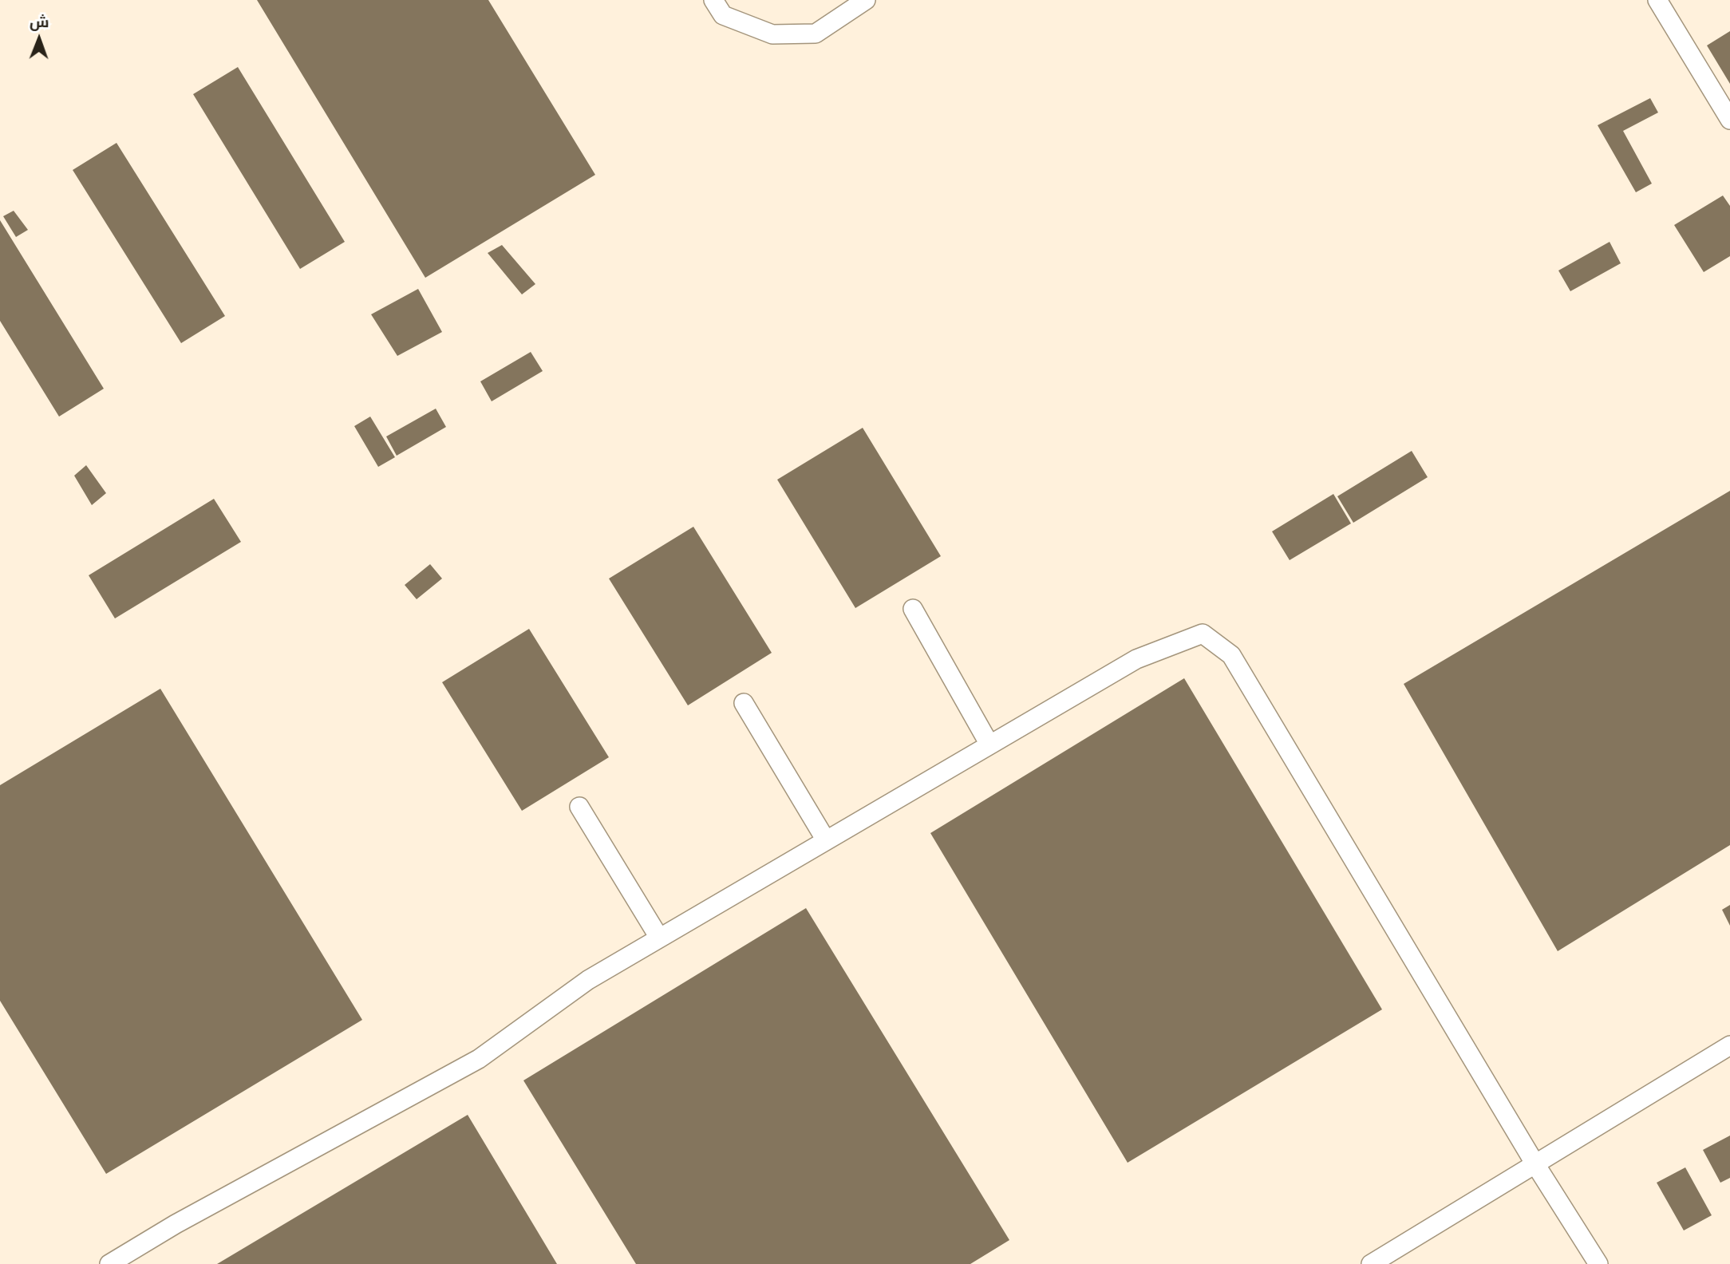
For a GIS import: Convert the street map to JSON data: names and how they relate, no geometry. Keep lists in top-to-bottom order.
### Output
{
  "north": "top"
}
